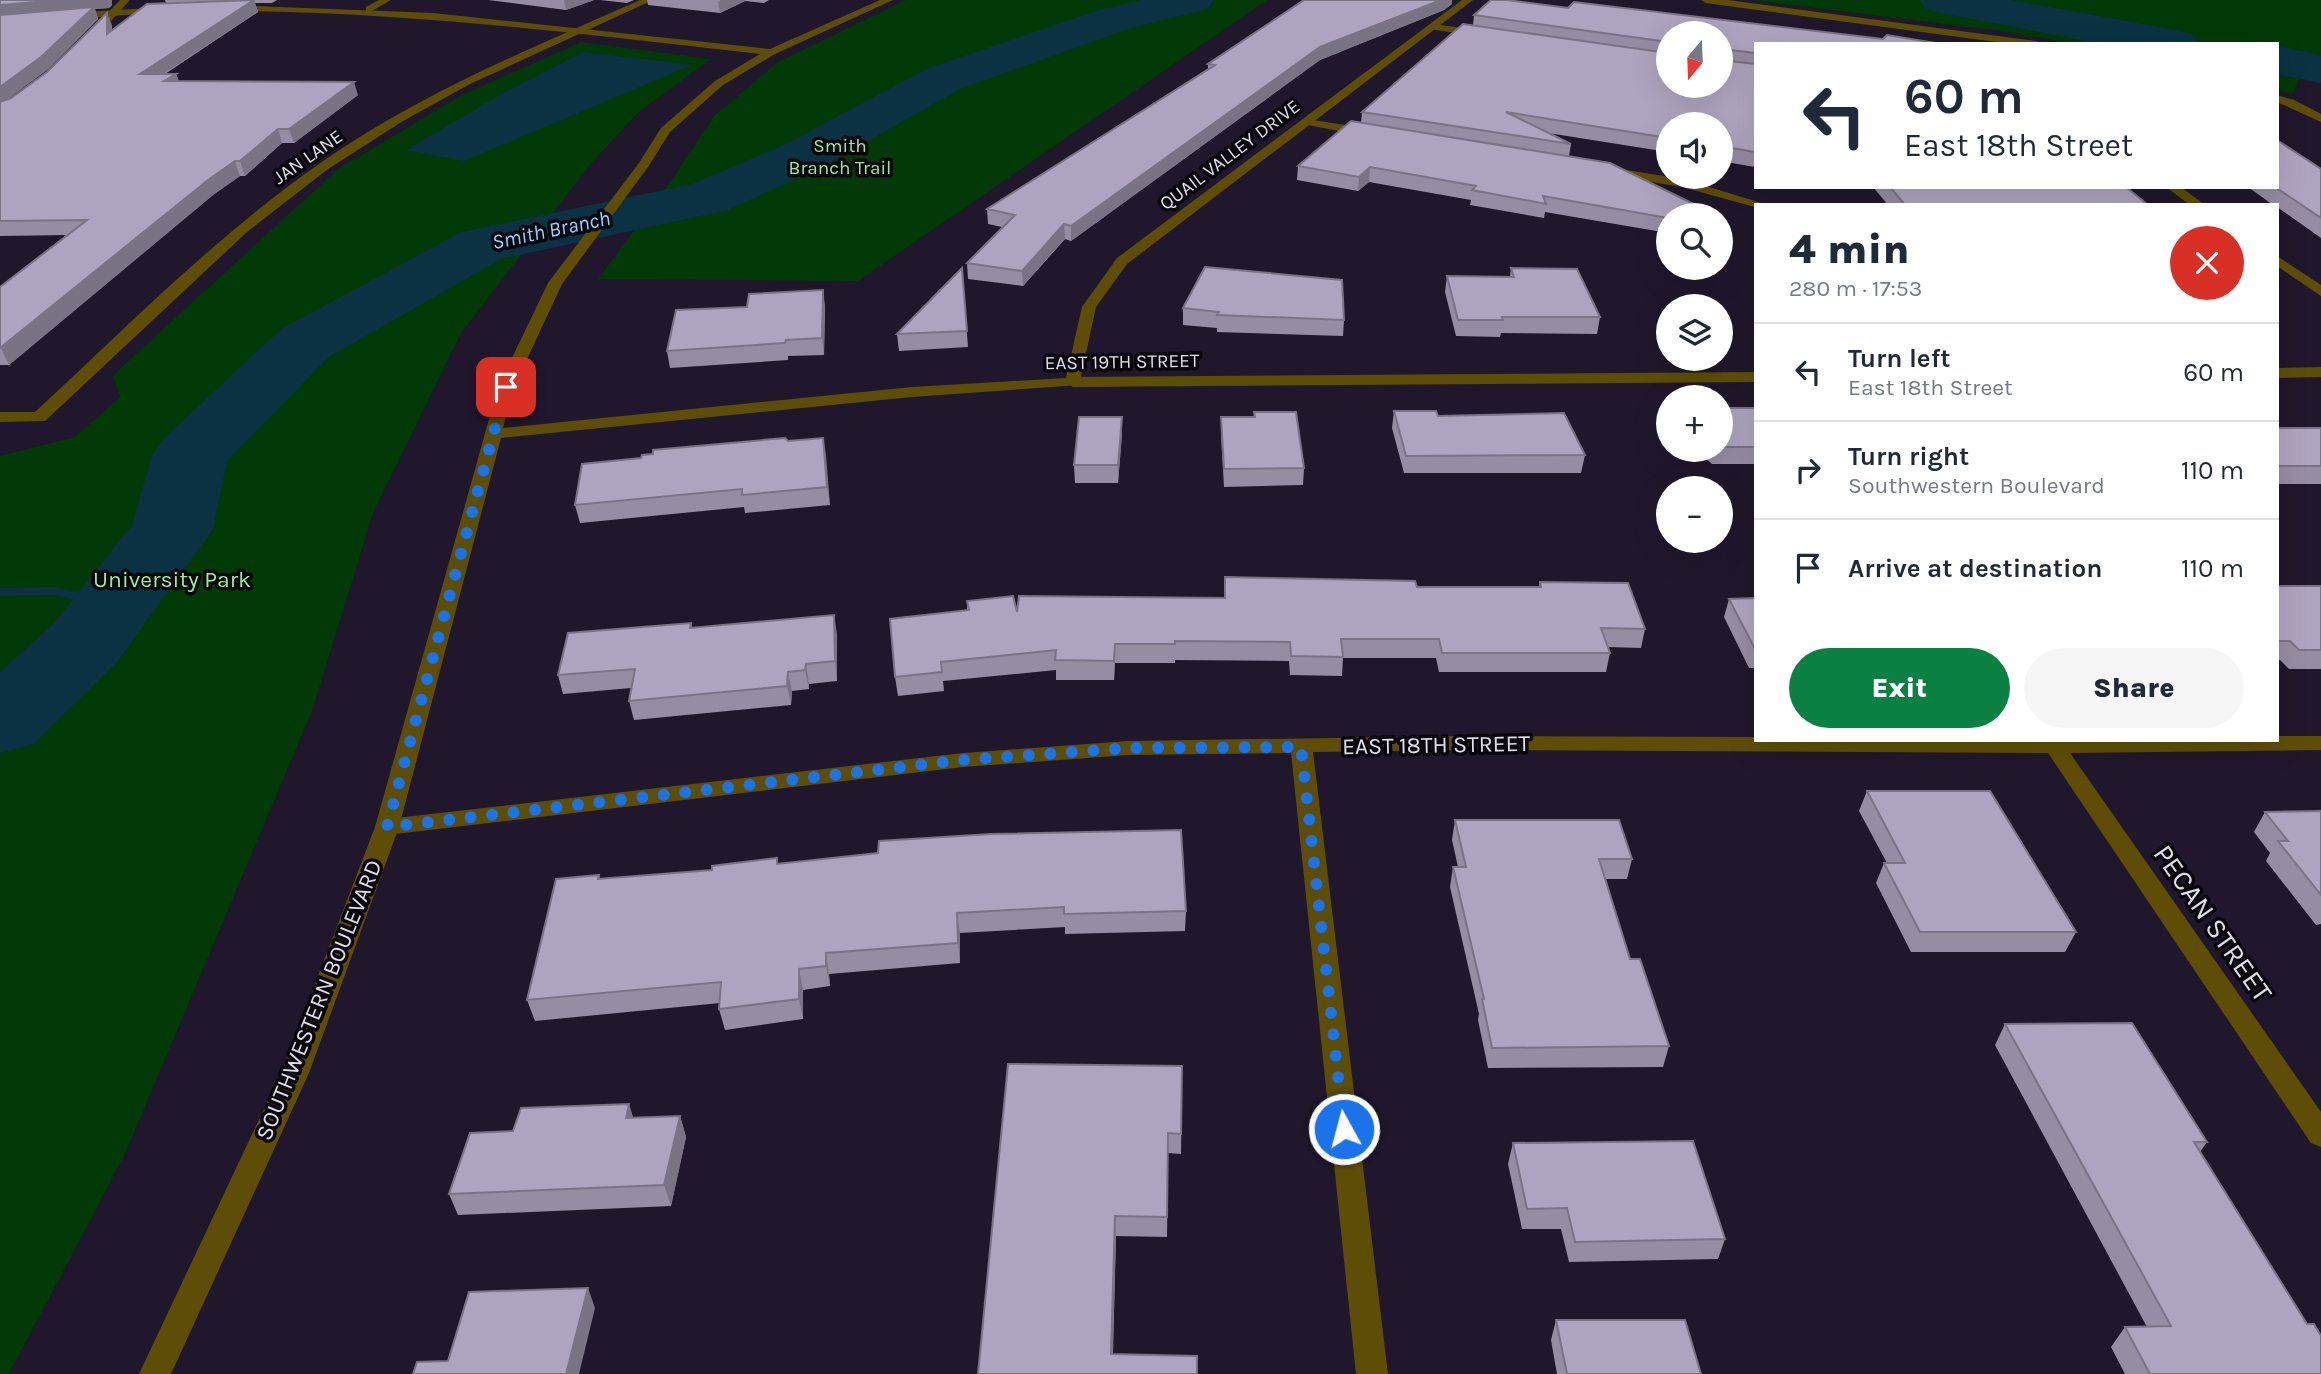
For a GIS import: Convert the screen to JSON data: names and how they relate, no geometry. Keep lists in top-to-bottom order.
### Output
{
  "streets": {
    "street": [
      "QUAIL VALLEY DRIVE",
      "JAN LANE",
      "EAST 19TH STREET",
      "EAST 18TH STREET",
      "PECAN STREET",
      "SOUTHWESTERN BOULEVARD"
    ]
  },
  "crossings": [
    ["QUAIL VALLEY DRIVE", "EAST 19TH STREET"],
    ["EAST 19TH STREET", "SOUTHWESTERN BOULEVARD"],
    ["EAST 18TH STREET", "PECAN STREET"],
    ["EAST 18TH STREET", "SOUTHWESTERN BOULEVARD"]
  ],
  "water": ["Smith Branch"],
  "parks": ["Smith Branch Trail", "University Park"],
  "north": "bottom",
  "page": {
    "map_buttons": ["+", "−"],
    "turn": ["60 m", "East 18th Street"],
    "heading": ["4 min", "280 m · 17:53"],
    "list": [
      {
        "name": "Turn left",
        "note": "East 18th Street",
        "value": "60 m"
      },
      {
        "name": "Turn right",
        "note": "Southwestern Boulevard",
        "value": "110 m"
      },
      {
        "name": "Arrive at destination",
        "value": "110 m"
      }
    ],
    "buttons": ["Exit", "Share"]
  }
}
